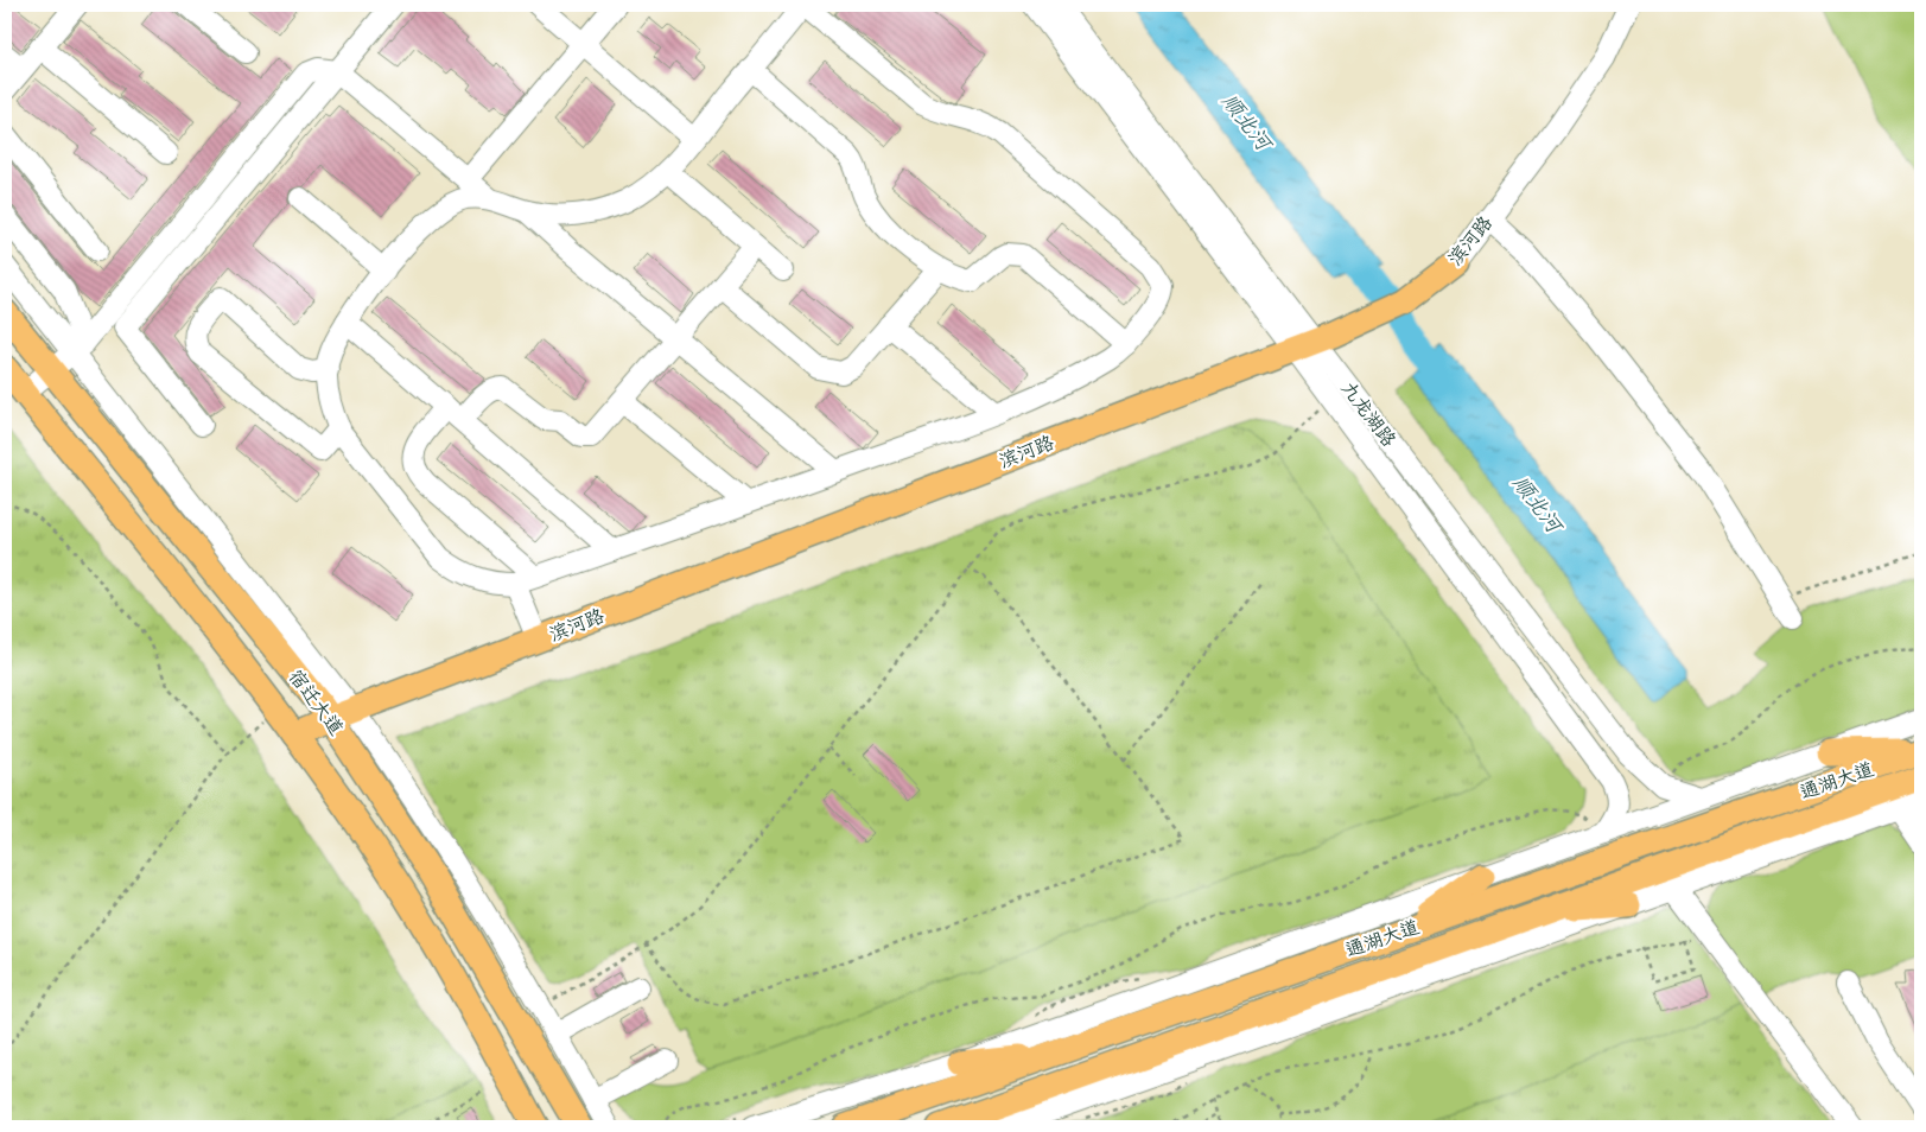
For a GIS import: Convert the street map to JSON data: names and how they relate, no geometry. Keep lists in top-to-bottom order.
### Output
{
  "streets": {
    "main road": ["滨河路", "宿迁大道", "通湖大道"],
    "street": ["九龙湖路"]
  },
  "crossings": [
    ["滨河路", "九龙湖路"],
    ["滨河路", "宿迁大道"]
  ],
  "water": ["顺北河"]
}
